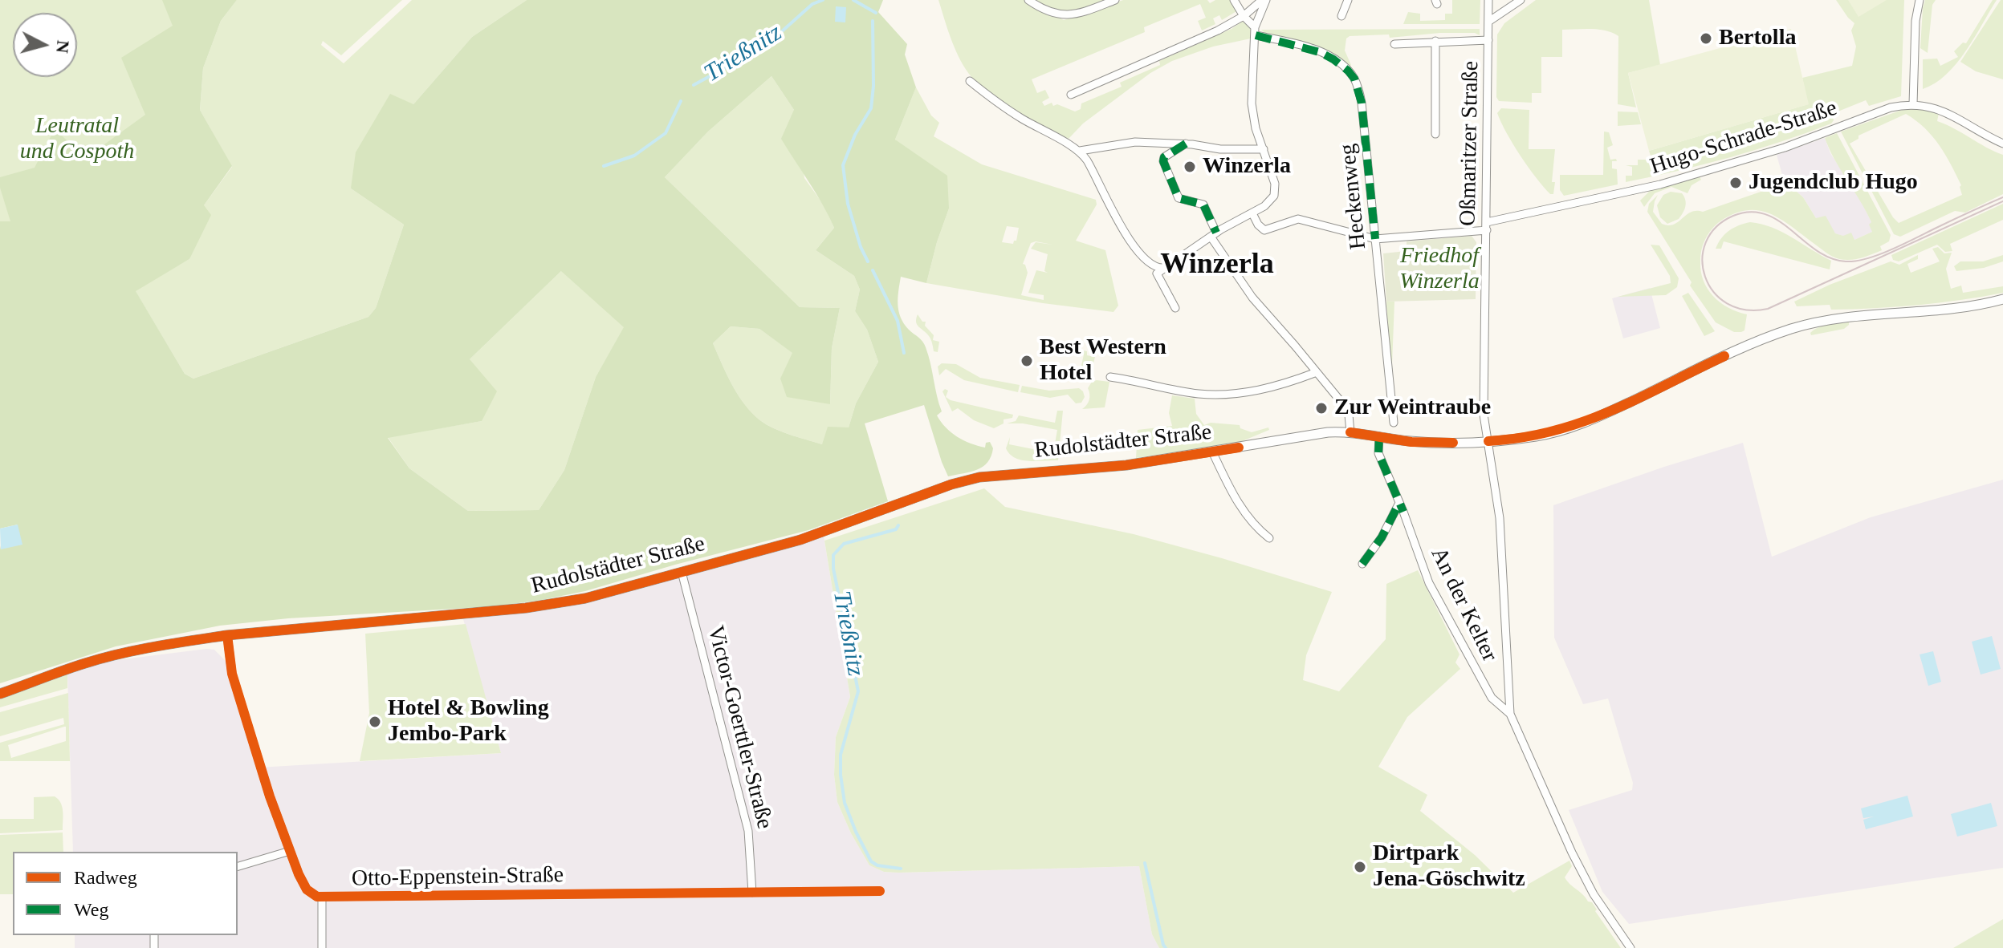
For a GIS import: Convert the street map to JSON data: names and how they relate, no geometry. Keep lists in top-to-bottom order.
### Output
{
  "streets": {
    "street": [
      "Hugo-Schrade-Straße",
      "Oßmaritzer Straße",
      "Heckenweg",
      "Rudolstädter Straße",
      "An der Kelter",
      "Victor-Goerttler-Straße",
      "Otto-Eppenstein-Straße"
    ]
  },
  "crossings": [
    ["Hugo-Schrade-Straße", "Oßmaritzer Straße"],
    ["Hugo-Schrade-Straße", "Heckenweg"],
    ["Oßmaritzer Straße", "Rudolstädter Straße"],
    ["Oßmaritzer Straße", "An der Kelter"],
    ["Rudolstädter Straße", "An der Kelter"],
    ["Rudolstädter Straße", "Victor-Goerttler-Straße"],
    ["Rudolstädter Straße", "Otto-Eppenstein-Straße"],
    ["Victor-Goerttler-Straße", "Otto-Eppenstein-Straße"]
  ],
  "districts": ["Winzerla"],
  "water": ["Trießnitz"],
  "parks": ["Leutratal und Cospoth", "Friedhof Winzerla"],
  "places": [
    "Bertolla",
    "Winzerla",
    "Jugendclub Hugo",
    "Best Western Hotel",
    "Zur Weintraube",
    "Hotel & Bowling Jembo-Park",
    "Dirtpark Jena-Göschwitz"
  ],
  "legend": ["Radweg", "Weg"],
  "north": "right"
}
